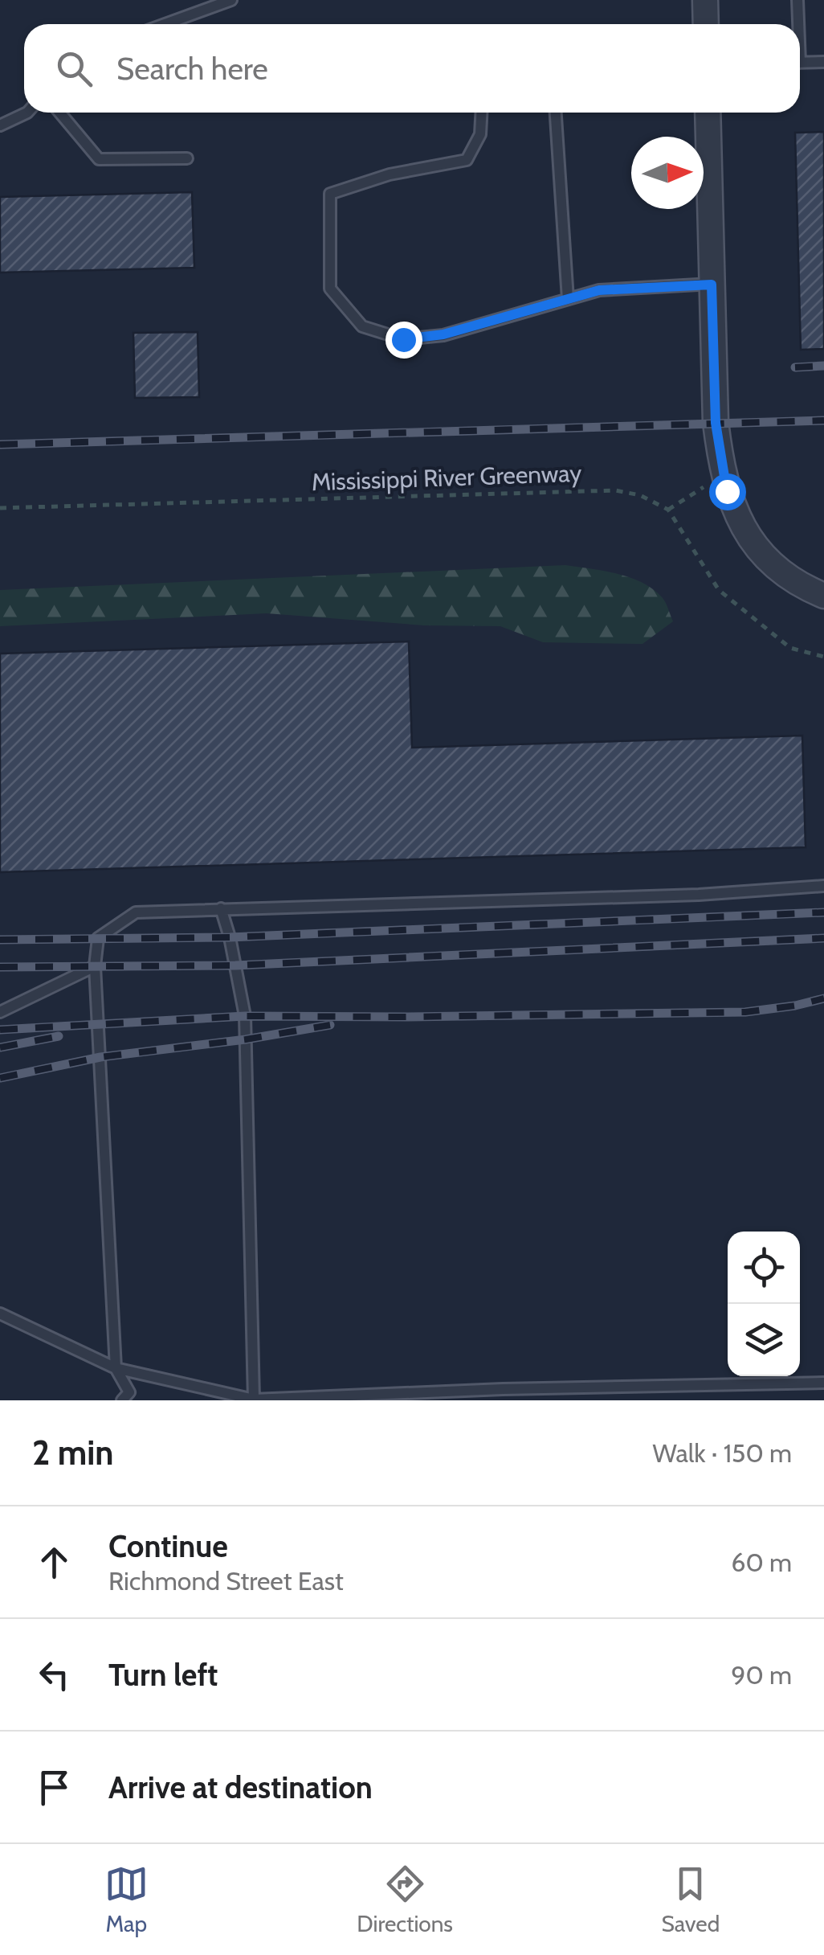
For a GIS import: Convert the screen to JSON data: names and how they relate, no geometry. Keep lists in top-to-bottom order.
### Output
{
  "streets": {
    "path": ["Mississippi River Greenway"]
  },
  "north": "right",
  "page": {
    "search": "Search here",
    "heading": ["2 min", "Walk · 150 m"],
    "list": [
      ["Continue", "Richmond Street East", "60 m"],
      ["Turn left", "90 m"],
      "Arrive at destination"
    ],
    "nav": ["Map", "Directions", "Saved"]
  }
}
